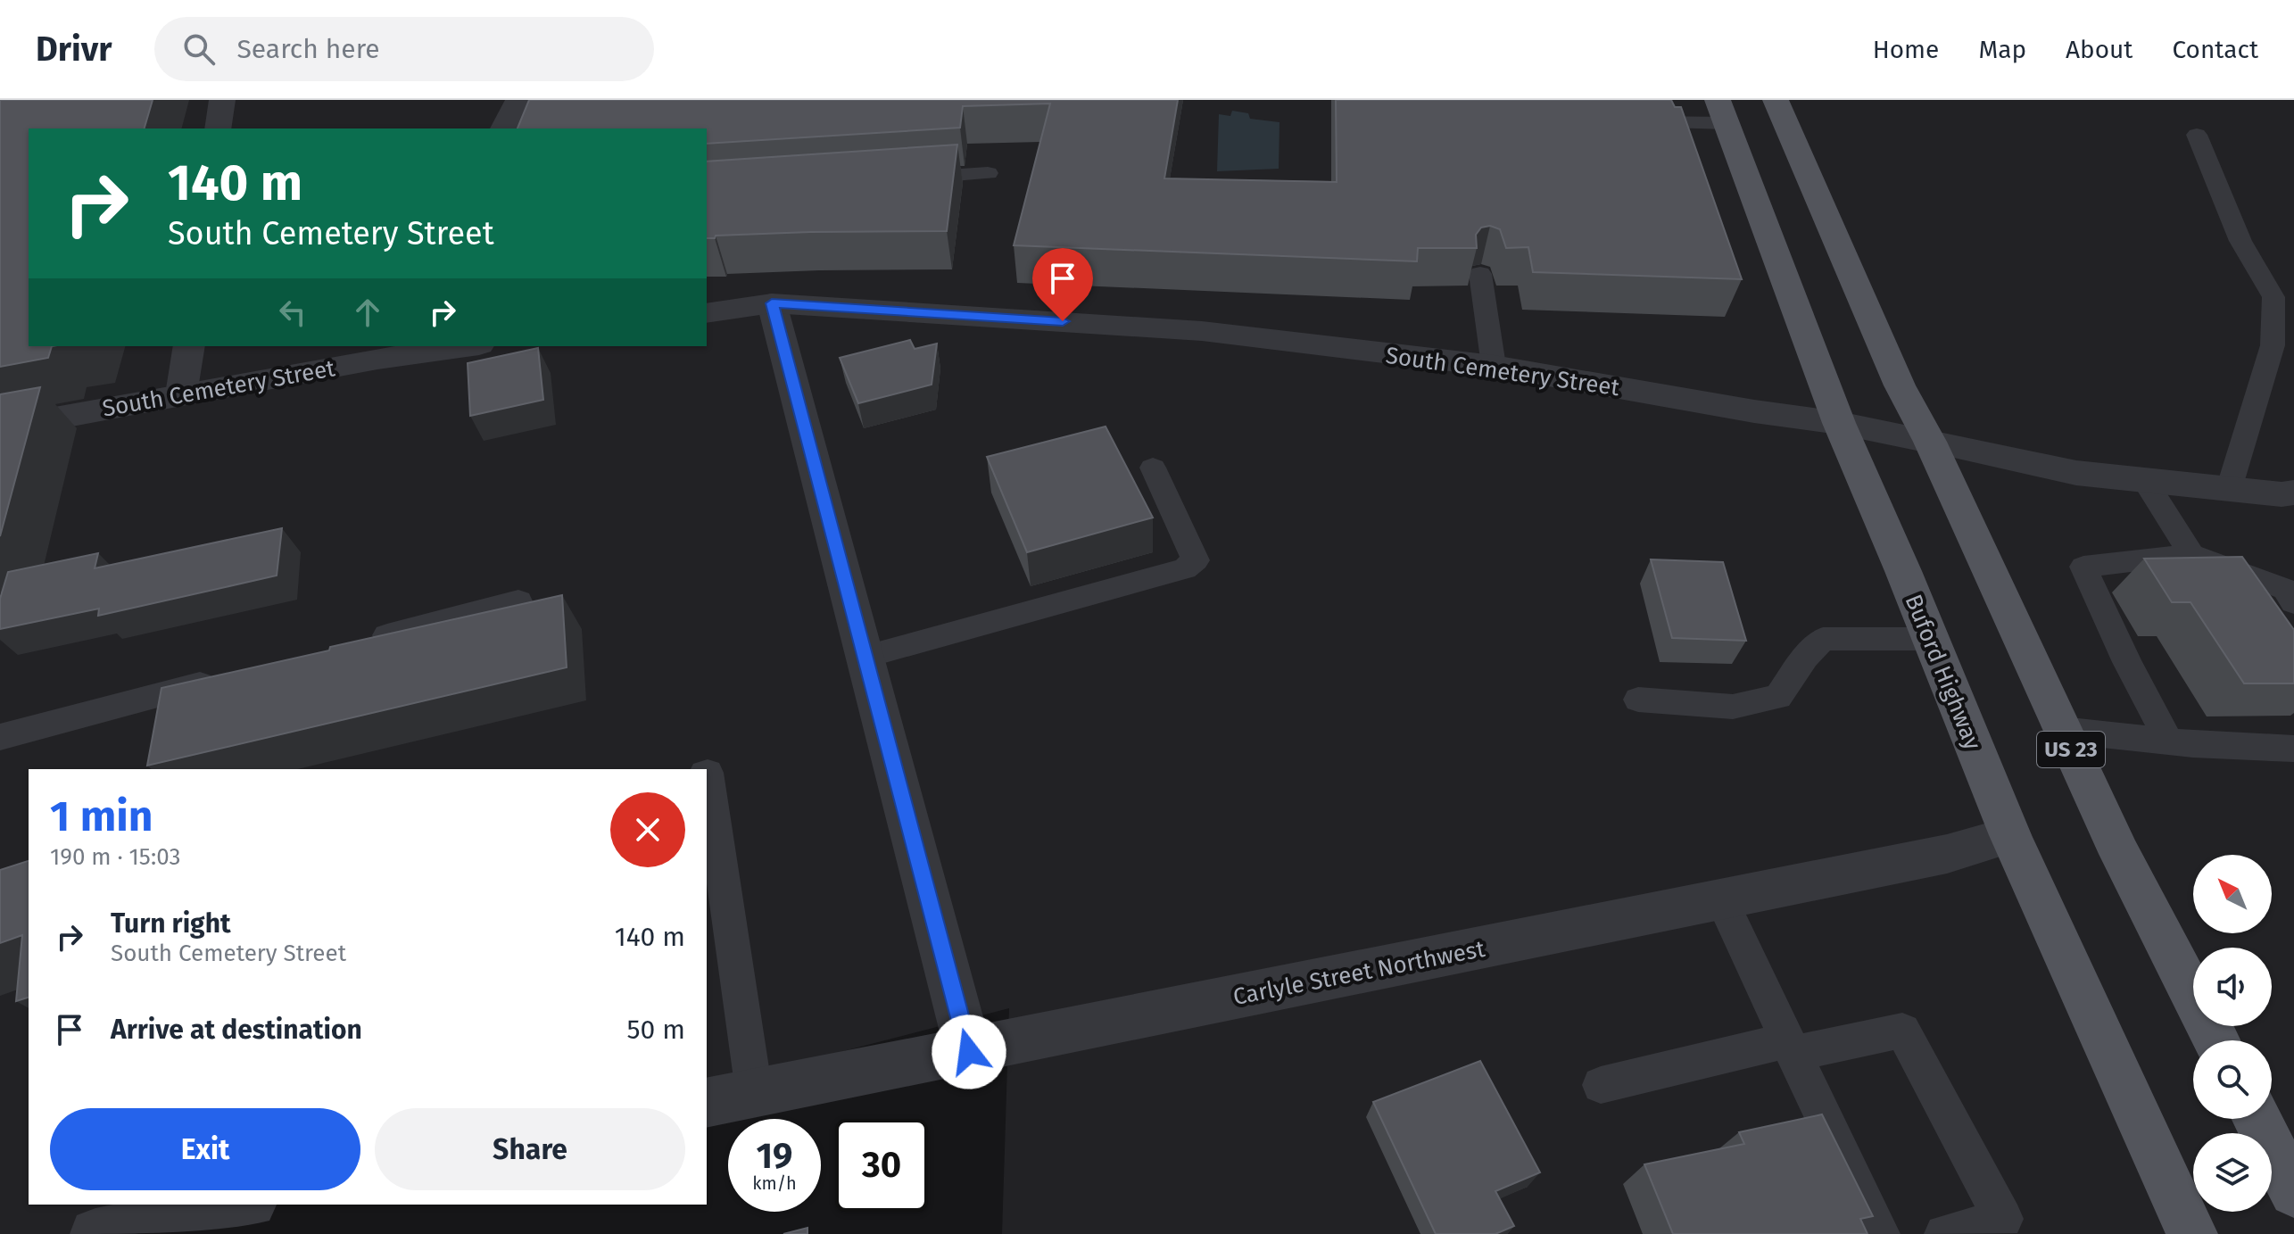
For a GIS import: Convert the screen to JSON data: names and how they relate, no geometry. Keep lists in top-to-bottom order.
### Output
{
  "streets": {
    "main road": ["Buford Highway", "US 23"],
    "street": ["South Cemetery Street", "Carlyle Street Northwest"]
  },
  "crossings": [
    ["South Cemetery Street", "Buford Highway"],
    ["South Cemetery Street", "US 23"],
    ["Buford Highway", "Carlyle Street Northwest"]
  ],
  "north": "top left",
  "page": {
    "header": "Drivr",
    "search": "Search here",
    "nav": [
      "Home",
      "Map",
      "About",
      "Contact"
    ],
    "turn": ["140 m", "South Cemetery Street"],
    "heading": ["1 min", "190 m · 15:03"],
    "list": [
      {
        "name": "Turn right",
        "note": "South Cemetery Street",
        "value": "140 m"
      },
      {
        "name": "Arrive at destination",
        "value": "50 m"
      }
    ],
    "buttons": ["Exit", "Share"],
    "speed": "19 km/h",
    "limit": "30"
  }
}
